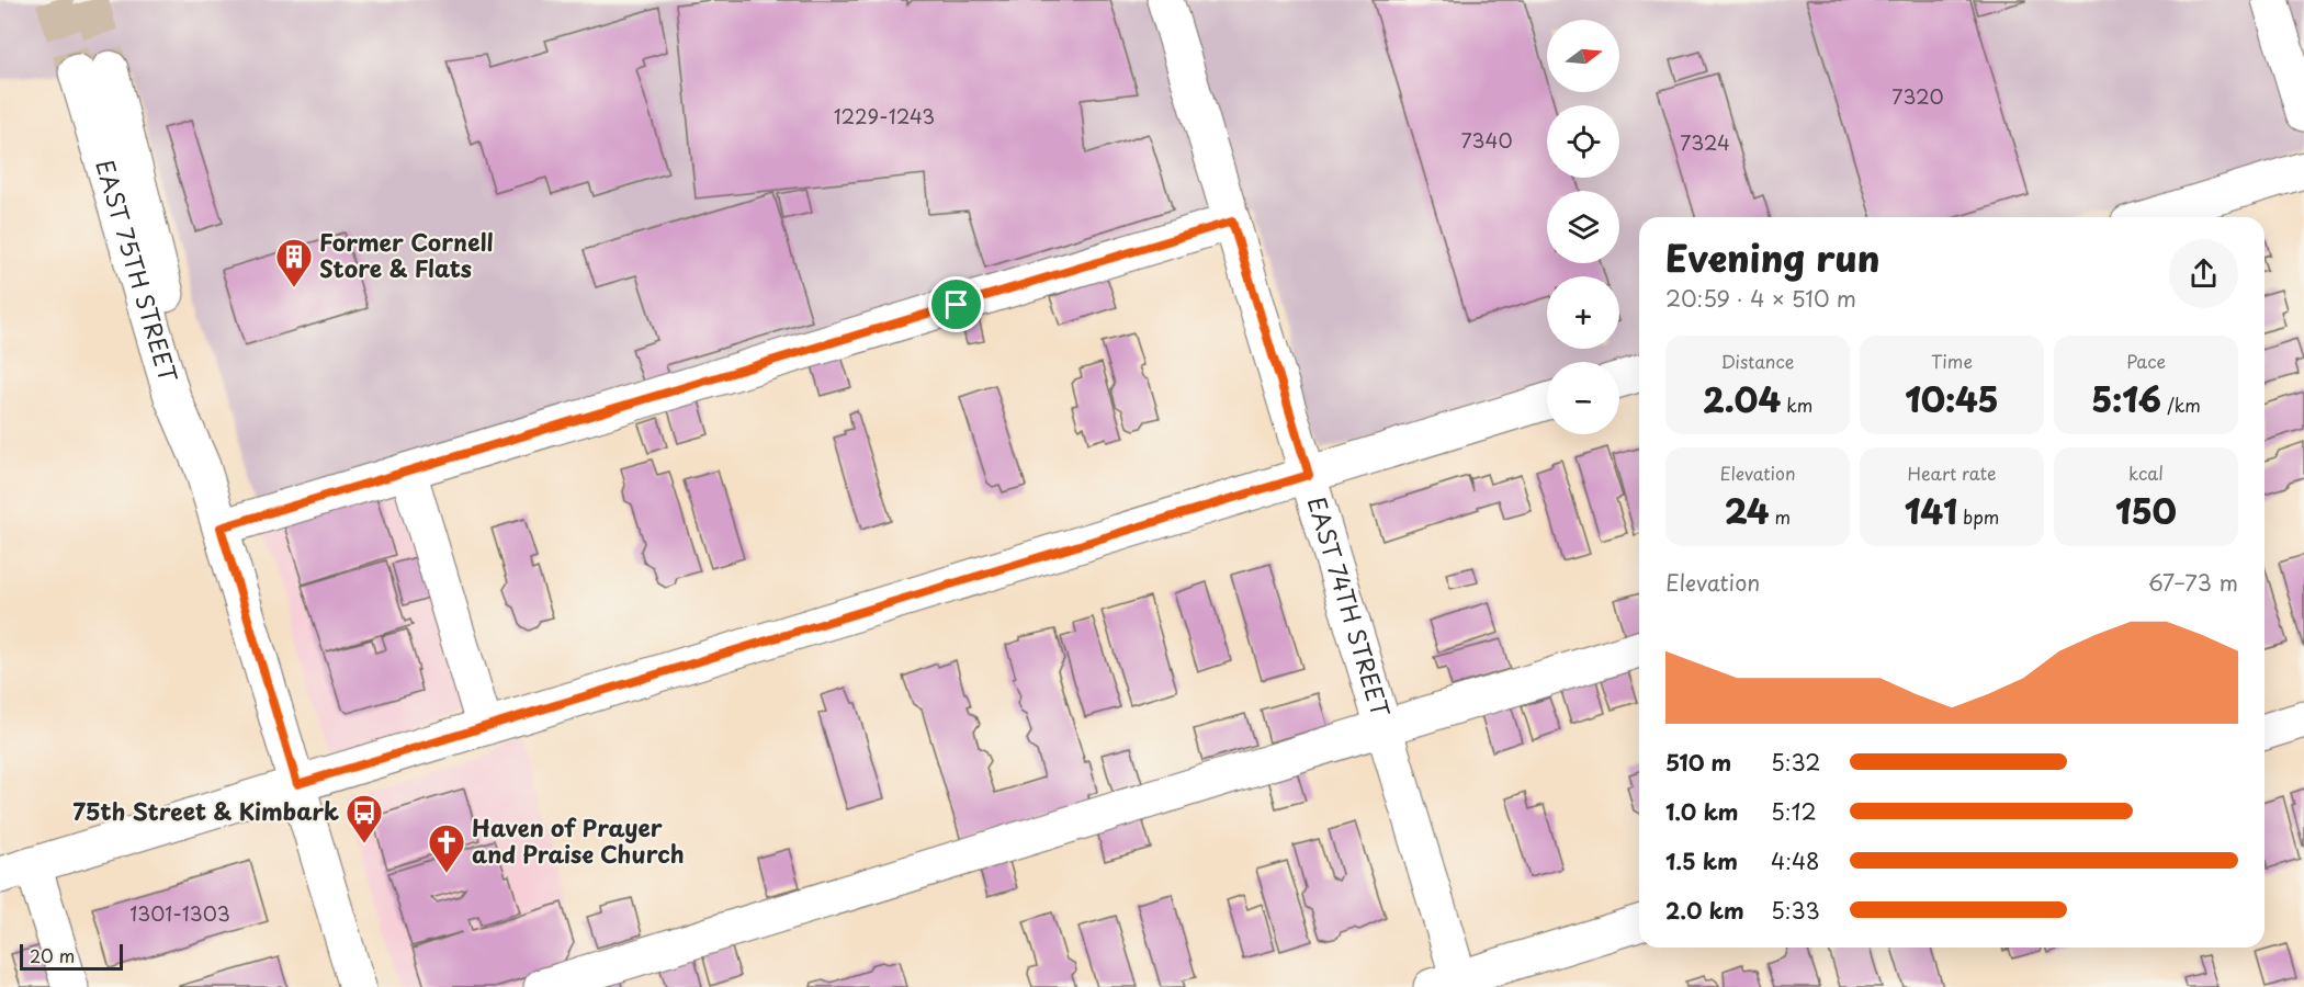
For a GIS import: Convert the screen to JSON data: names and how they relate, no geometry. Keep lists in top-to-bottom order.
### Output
{
  "streets": {
    "street": ["EAST 75TH STREET", "EAST 74TH STREET"]
  },
  "places": {
    "building": ["Former Cornell Store & Flats"],
    "bus stop": ["75th Street & Kimbark"],
    "church": ["Haven of Prayer and Praise Church"]
  },
  "house_numbers": [
    "7320",
    "1229-1243",
    "7340",
    "7324",
    "1301-1303"
  ],
  "scale_bar": "20 m",
  "north": "right",
  "page": {
    "map_buttons": ["+", "−"],
    "heading": ["Evening run", "20:59 · 4 × 510 m"],
    "stats": [
      ["Distance", "2.04 km"],
      ["Time", "10:45"],
      ["Pace", "5:16 /km"],
      ["Elevation", "24 m"],
      ["Heart rate", "141 bpm"],
      ["kcal", "150"]
    ],
    "chart": ["Elevation", "67–73 m"],
    "list": [
      {
        "name": "510 m",
        "note": "5:32"
      },
      {
        "name": "1.0 km",
        "note": "5:12"
      },
      {
        "name": "1.5 km",
        "note": "4:48"
      },
      {
        "name": "2.0 km",
        "note": "5:33"
      }
    ],
    "scale": "20 m"
  }
}
